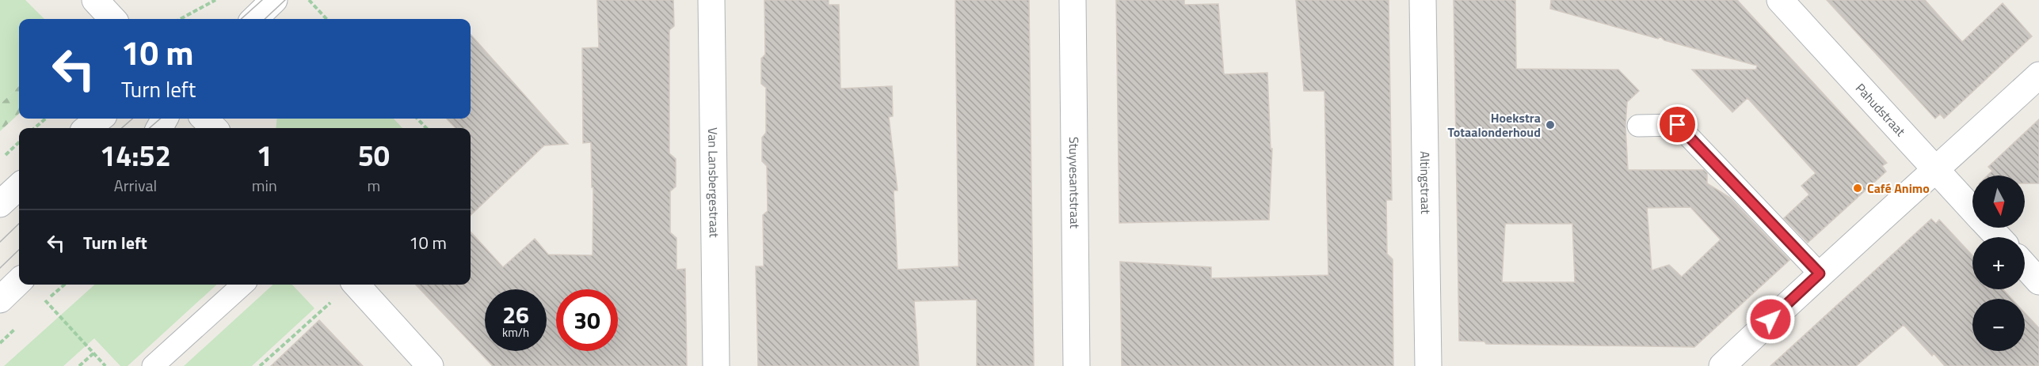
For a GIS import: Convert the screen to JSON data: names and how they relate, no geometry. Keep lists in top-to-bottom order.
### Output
{
  "streets": {
    "street": [
      "Pahudstraat",
      "Stuyvesantstraat",
      "Van Lansbergestraat",
      "Altingstraat"
    ]
  },
  "places": ["Hoekstra Totaalonderhoud", "Café Animo"],
  "north": "bottom",
  "page": {
    "turn": ["10 m", "Turn left"],
    "eta": [
      "14:52",
      "Arrival",
      "1",
      "min",
      "50",
      "m"
    ],
    "map_buttons": ["+", "−"],
    "list": [
      {
        "name": "Turn left",
        "value": "10 m"
      }
    ],
    "speed": "26 km/h",
    "limit": "30"
  }
}
